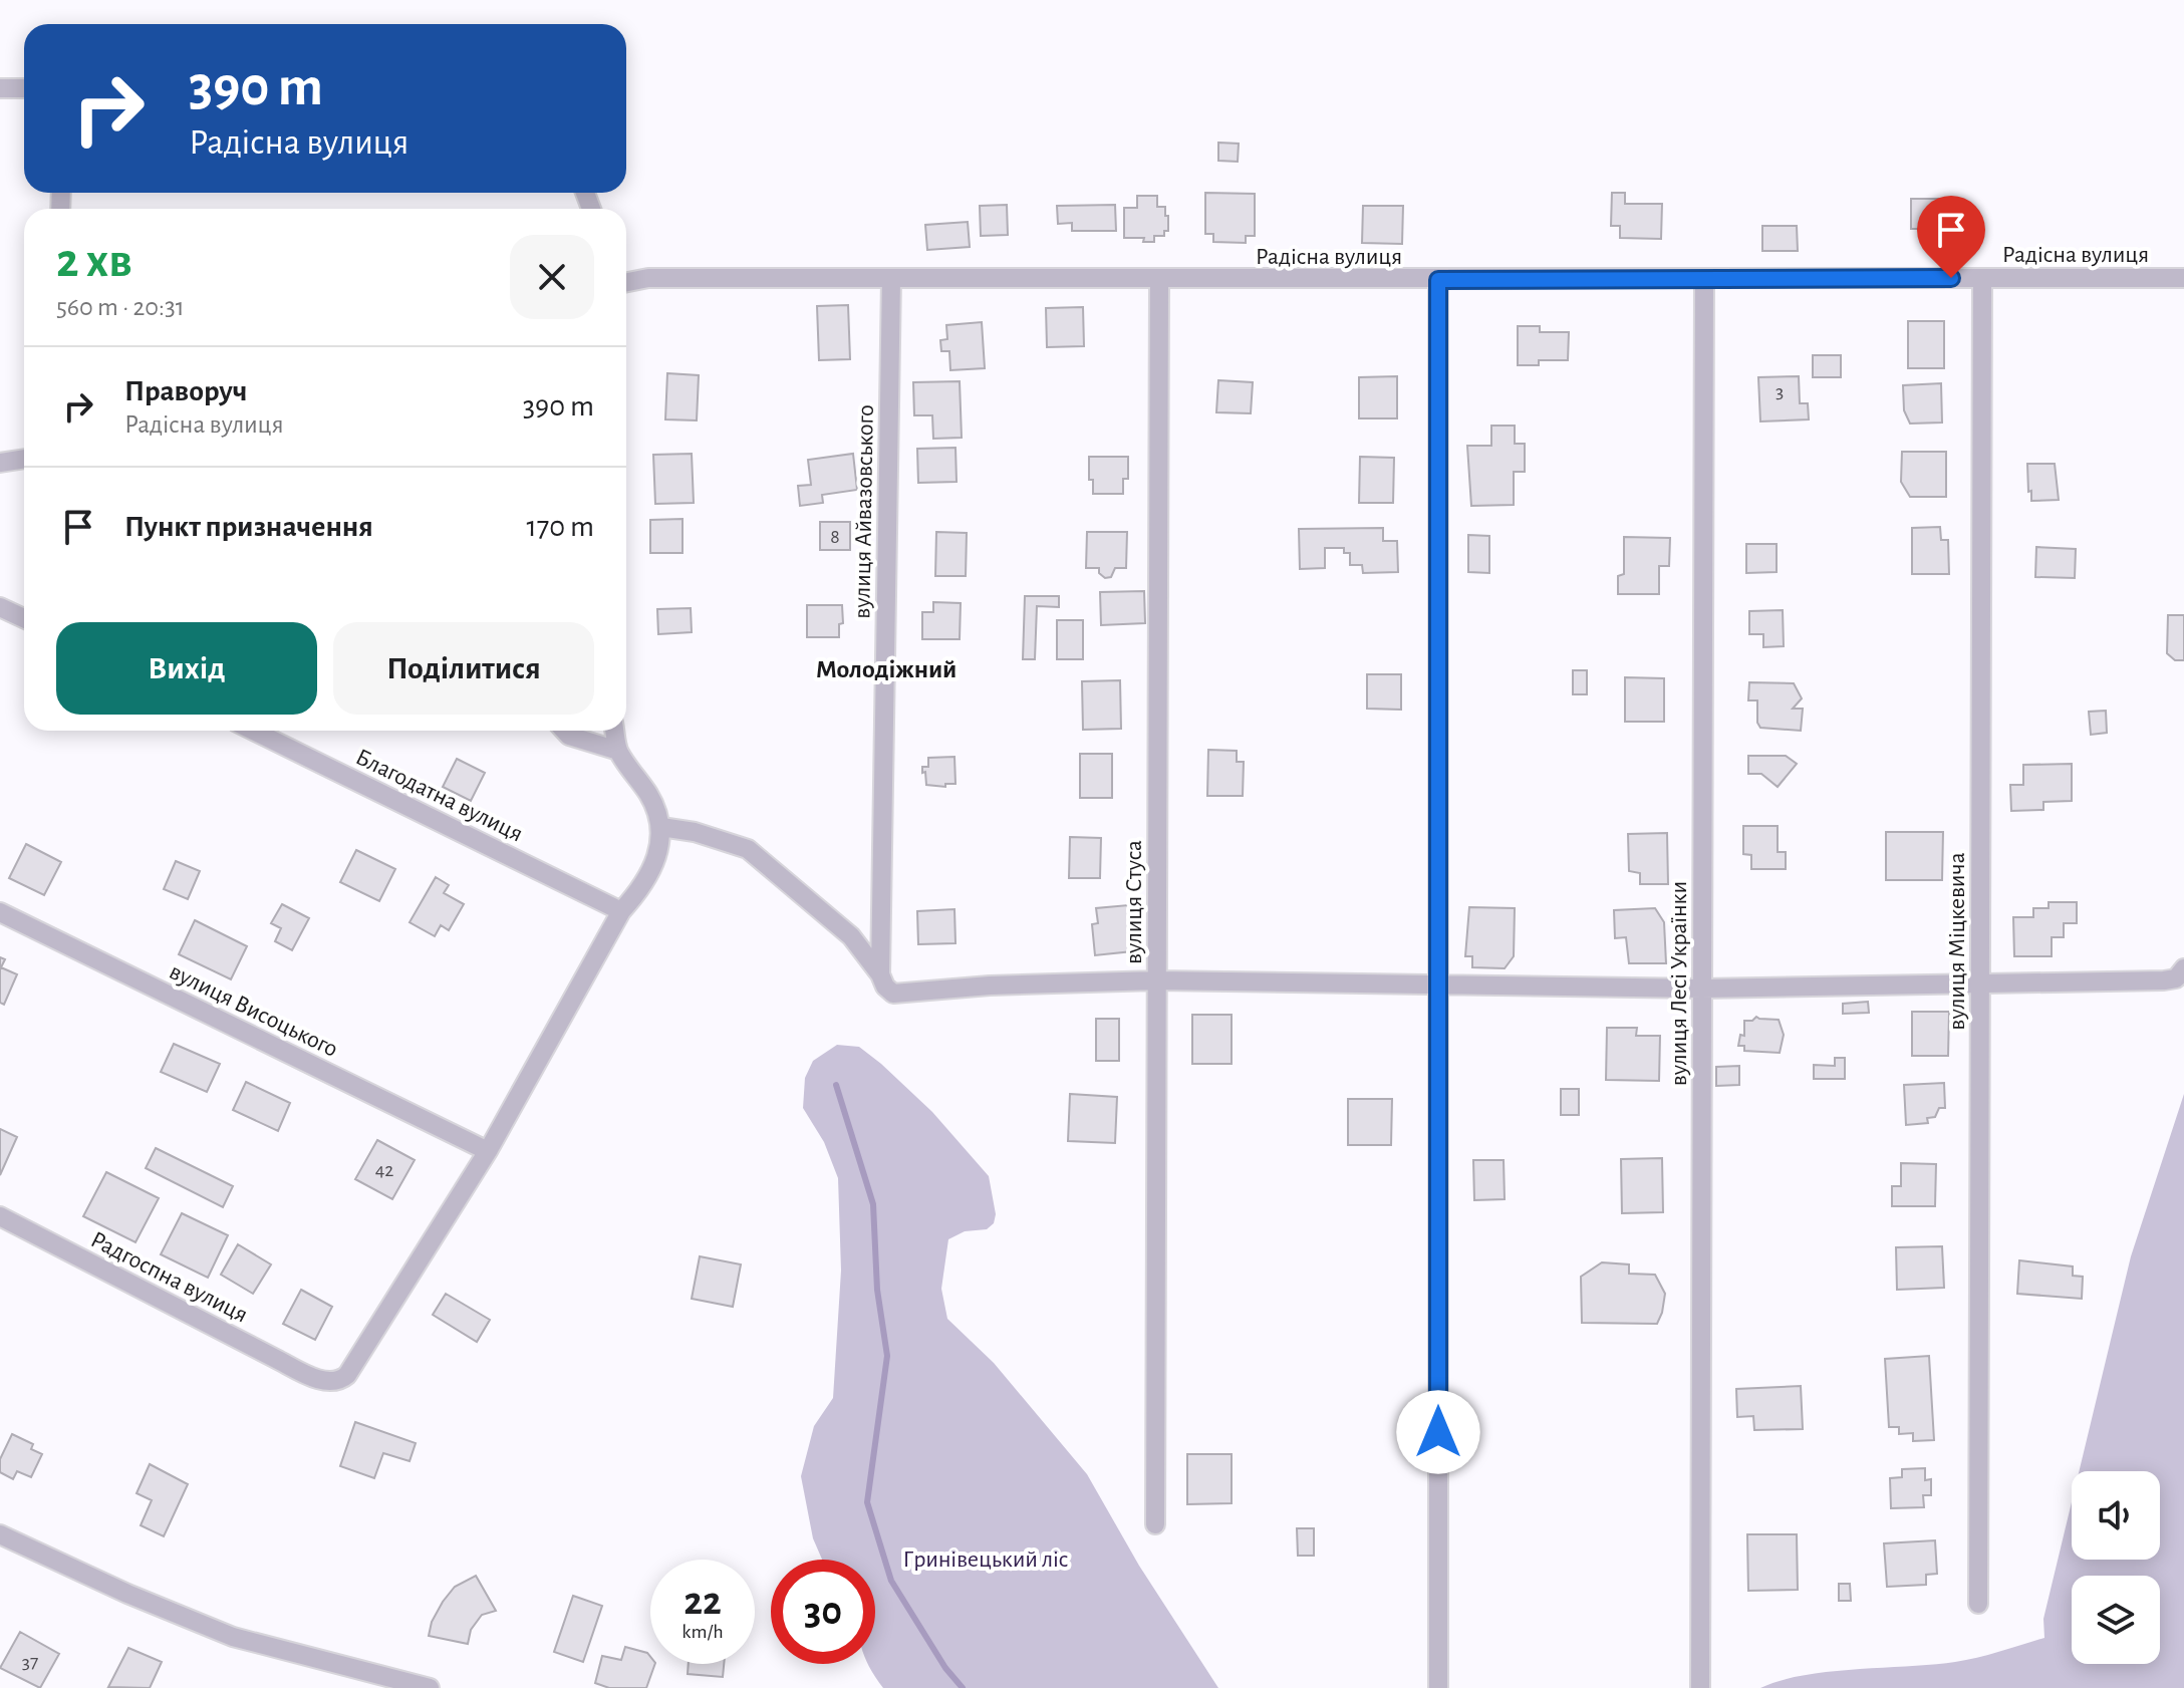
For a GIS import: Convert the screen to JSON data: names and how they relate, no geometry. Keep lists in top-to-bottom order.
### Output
{
  "streets": {
    "street": [
      "Радісна вулиця",
      "вулиця Айвазовського",
      "Благодатна вулиця",
      "вулиця Стуса",
      "вулиця Міцкевича",
      "вулиця Лесі Українки",
      "вулиця Висоцького",
      "Радгоспна вулиця"
    ]
  },
  "crossings": [
    ["Радісна вулиця", "вулиця Айвазовського"],
    ["Радісна вулиця", "вулиця Стуса"],
    ["Радісна вулиця", "вулиця Міцкевича"],
    ["Радісна вулиця", "вулиця Лесі Українки"],
    ["вулиця Висоцького", "Радгоспна вулиця"]
  ],
  "districts": ["Молодіжний"],
  "parks": ["Гринівецький ліс"],
  "house_numbers": [
    "3",
    "8",
    "42",
    "37"
  ],
  "page": {
    "turn": ["390 m", "Радісна вулиця"],
    "heading": ["2 хв", "560 m · 20:31"],
    "list": [
      {
        "name": "Праворуч",
        "note": "Радісна вулиця",
        "value": "390 m"
      },
      {
        "name": "Пункт призначення",
        "value": "170 m"
      }
    ],
    "buttons": ["Вихід", "Поділитися"],
    "speed": "22 km/h",
    "limit": "30"
  }
}
